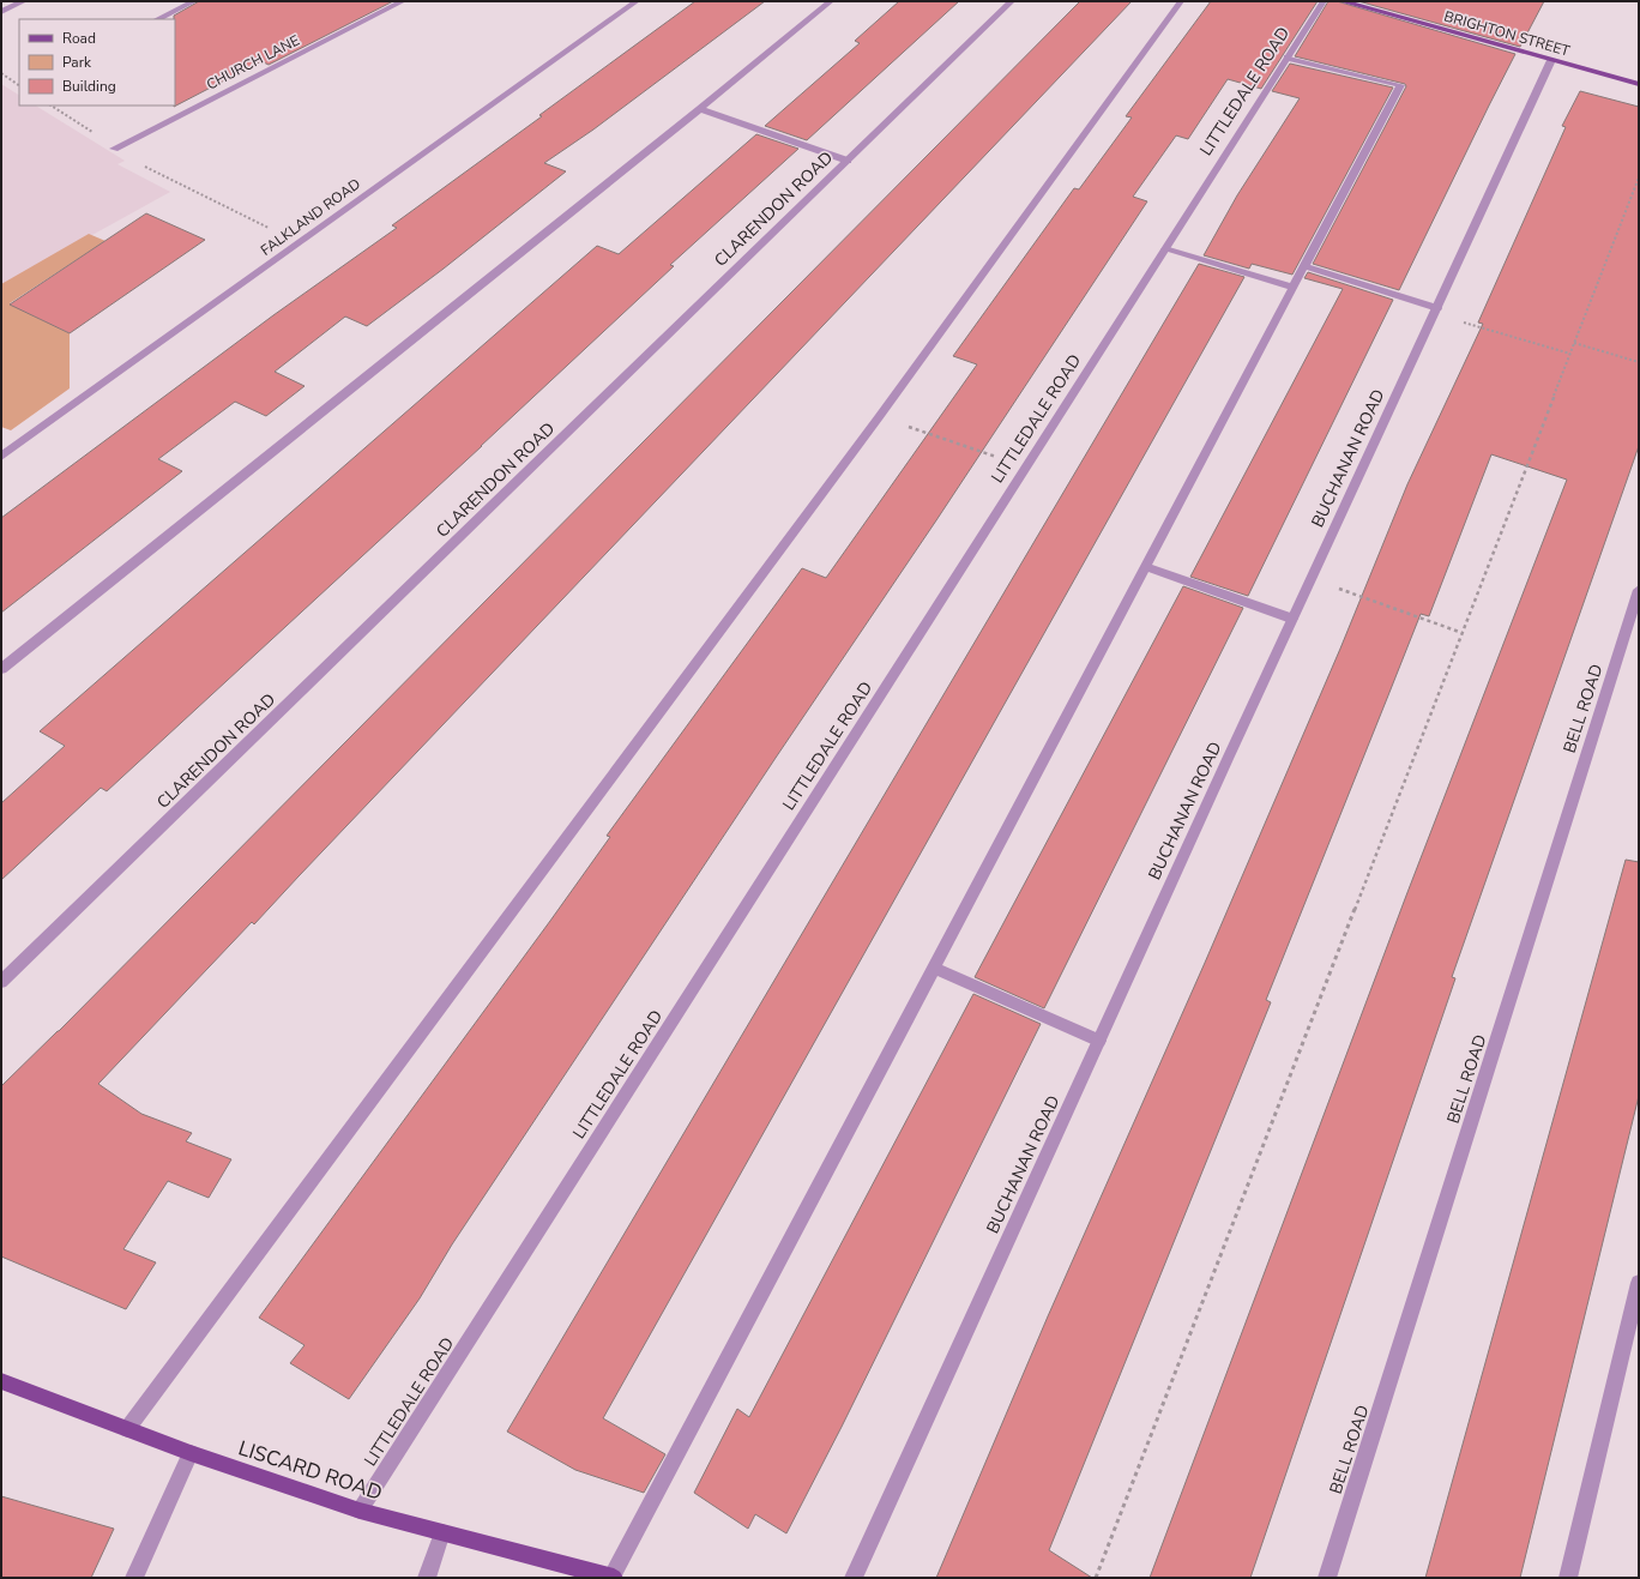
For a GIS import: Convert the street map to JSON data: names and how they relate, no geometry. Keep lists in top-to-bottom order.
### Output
{
  "streets": {
    "main road": ["BRIGHTON STREET", "LISCARD ROAD"],
    "street": [
      "CHURCH LANE",
      "LITTLEDALE ROAD",
      "CLARENDON ROAD",
      "FALKLAND ROAD",
      "BUCHANAN ROAD",
      "BELL ROAD"
    ]
  },
  "crossings": [
    ["BRIGHTON STREET", "BUCHANAN ROAD"],
    ["LITTLEDALE ROAD", "LISCARD ROAD"]
  ],
  "legend": ["Road", "Park", "Building"]
}
